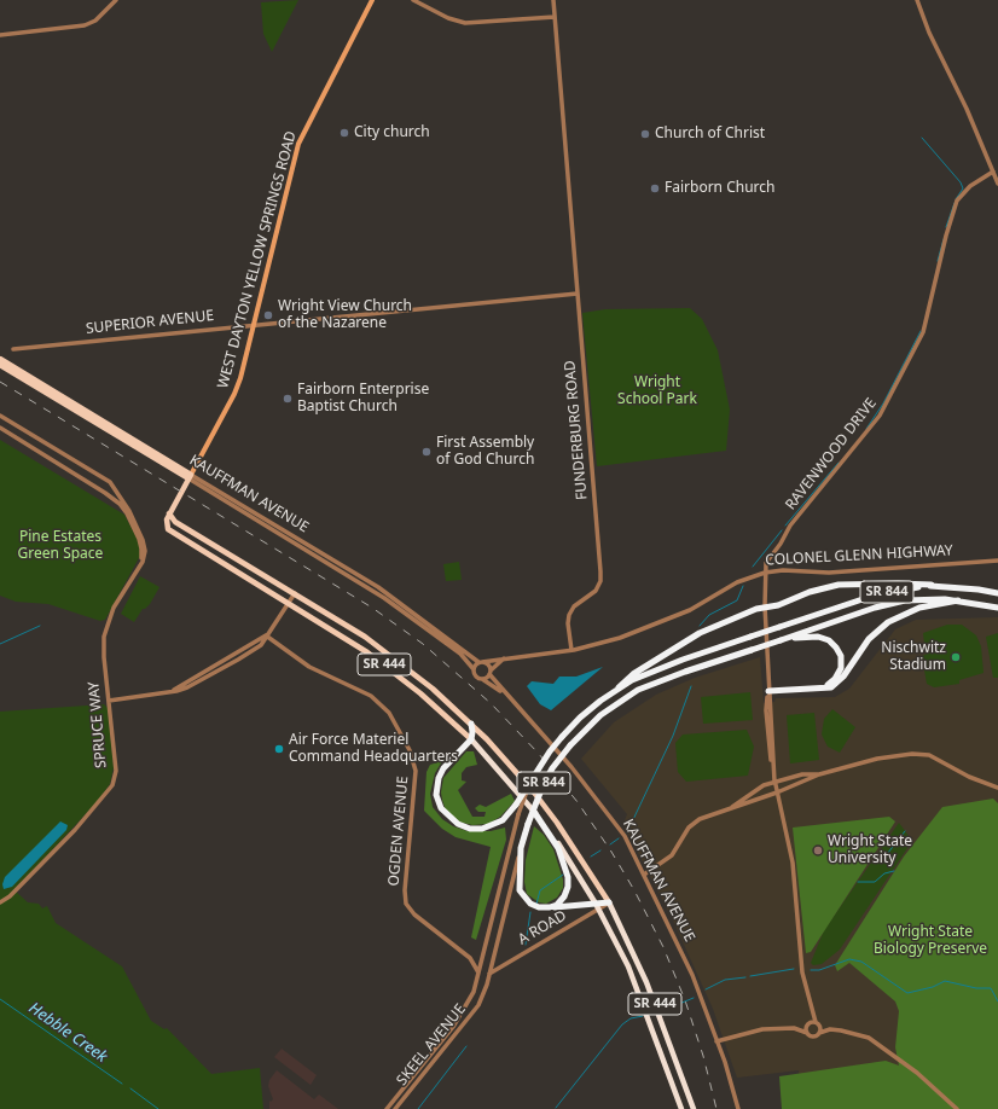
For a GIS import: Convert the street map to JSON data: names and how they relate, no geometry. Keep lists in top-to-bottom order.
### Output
{
  "streets": {
    "highway": ["SR 844", "SR 444"],
    "main road": ["WEST DAYTON YELLOW SPRINGS ROAD", "KAUFFMAN AVENUE"],
    "street": [
      "SUPERIOR AVENUE",
      "FUNDERBURG ROAD",
      "RAVENWOOD DRIVE",
      "COLONEL GLENN HIGHWAY",
      "SPRUCE WAY",
      "OGDEN AVENUE",
      "A ROAD",
      "SKEEL AVENUE"
    ]
  },
  "crossings": [
    ["WEST DAYTON YELLOW SPRINGS ROAD", "SUPERIOR AVENUE"],
    ["WEST DAYTON YELLOW SPRINGS ROAD", "KAUFFMAN AVENUE"],
    ["WEST DAYTON YELLOW SPRINGS ROAD", "SR 444"],
    ["SUPERIOR AVENUE", "FUNDERBURG ROAD"],
    ["FUNDERBURG ROAD", "COLONEL GLENN HIGHWAY"],
    ["RAVENWOOD DRIVE", "COLONEL GLENN HIGHWAY"],
    ["KAUFFMAN AVENUE", "COLONEL GLENN HIGHWAY"],
    ["SR 844", "SKEEL AVENUE"],
    ["SR 444", "A ROAD"],
    ["A ROAD", "SKEEL AVENUE"]
  ],
  "water": ["Hebble Creek"],
  "parks": ["Wright School Park", "Pine Estates Green Space", "Wright State Biology Preserve"],
  "places": [
    "City church",
    "Church of Christ",
    "Fairborn Church",
    "Wright View Church of the Nazarene",
    "Fairborn Enterprise Baptist Church",
    "First Assembly of God Church",
    "Nischwitz Stadium",
    "Air Force Materiel Command Headquarters",
    "Wright State University"
  ]
}
